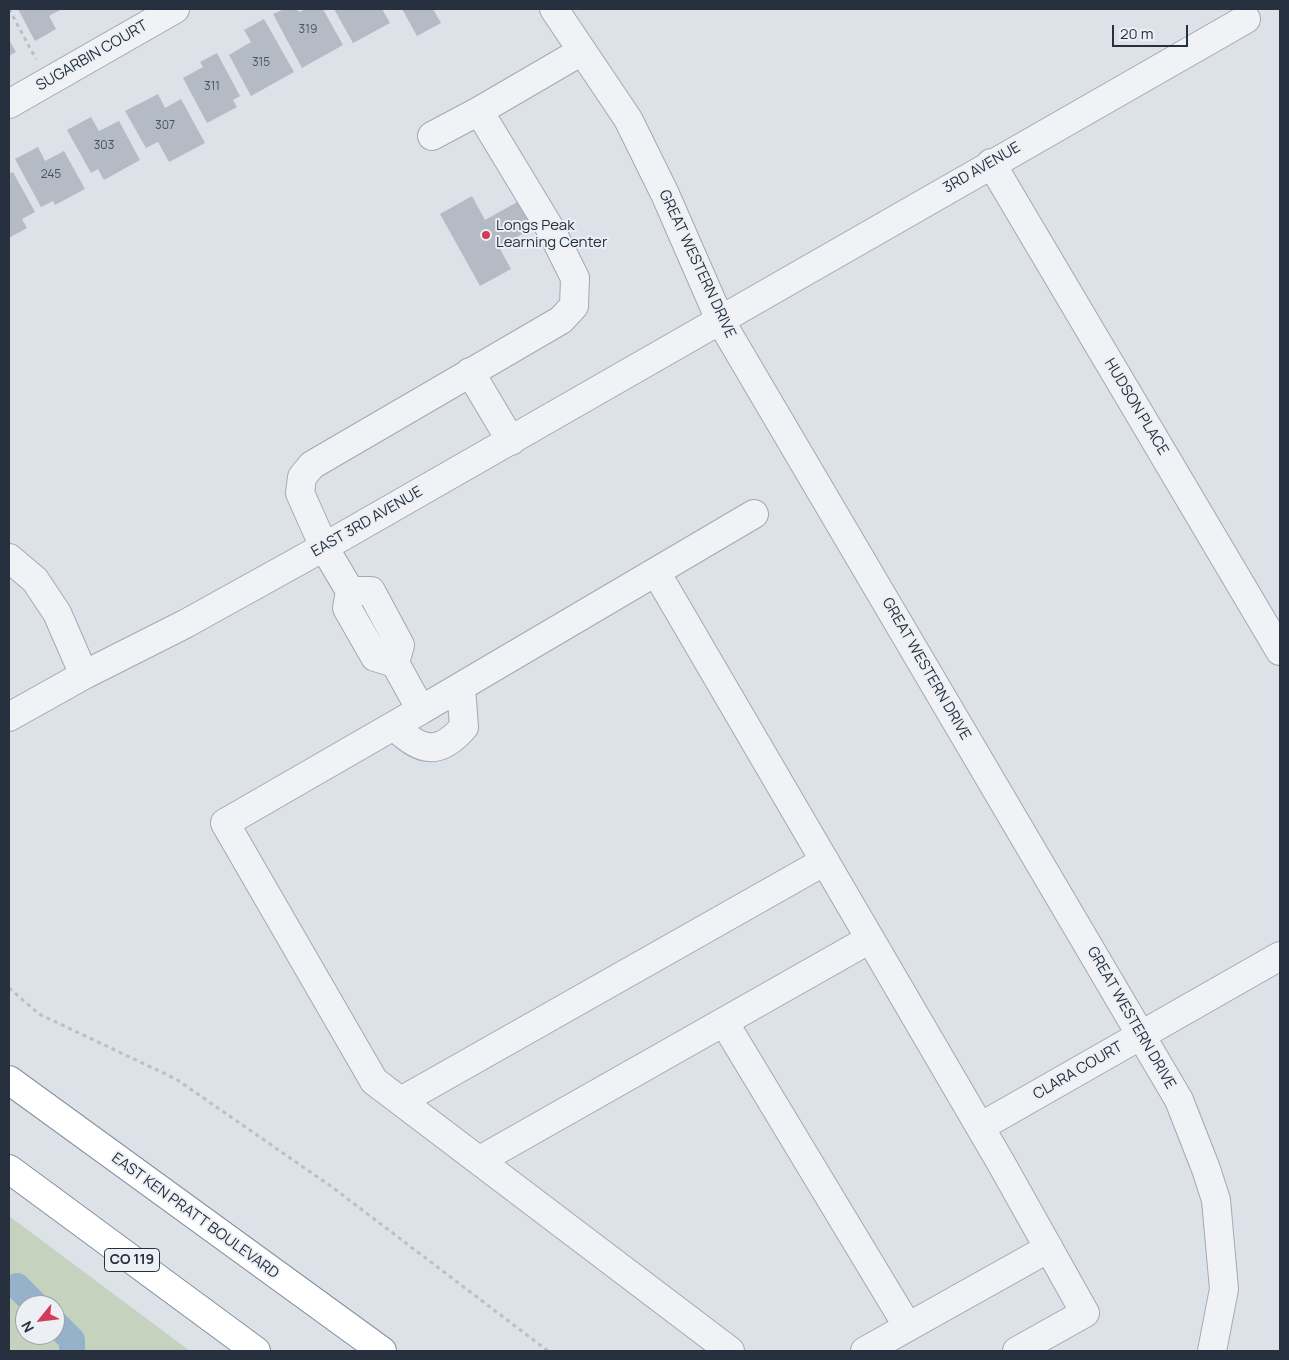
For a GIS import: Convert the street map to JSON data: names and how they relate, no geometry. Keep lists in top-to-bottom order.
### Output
{
  "streets": {
    "highway": ["EAST KEN PRATT BOULEVARD", "CO 119"],
    "street": [
      "SUGARBIN COURT",
      "3RD AVENUE",
      "GREAT WESTERN DRIVE",
      "HUDSON PLACE",
      "EAST 3RD AVENUE",
      "CLARA COURT"
    ]
  },
  "crossings": [
    ["3RD AVENUE", "GREAT WESTERN DRIVE"],
    ["3RD AVENUE", "HUDSON PLACE"],
    ["3RD AVENUE", "EAST 3RD AVENUE"],
    ["GREAT WESTERN DRIVE", "EAST 3RD AVENUE"],
    ["GREAT WESTERN DRIVE", "CLARA COURT"]
  ],
  "places": ["Longs Peak Learning Center"],
  "house_numbers": [
    "319",
    "315",
    "311",
    "307",
    "303",
    "245"
  ],
  "scale_bar": "20 m",
  "north": "bottom left"
}
